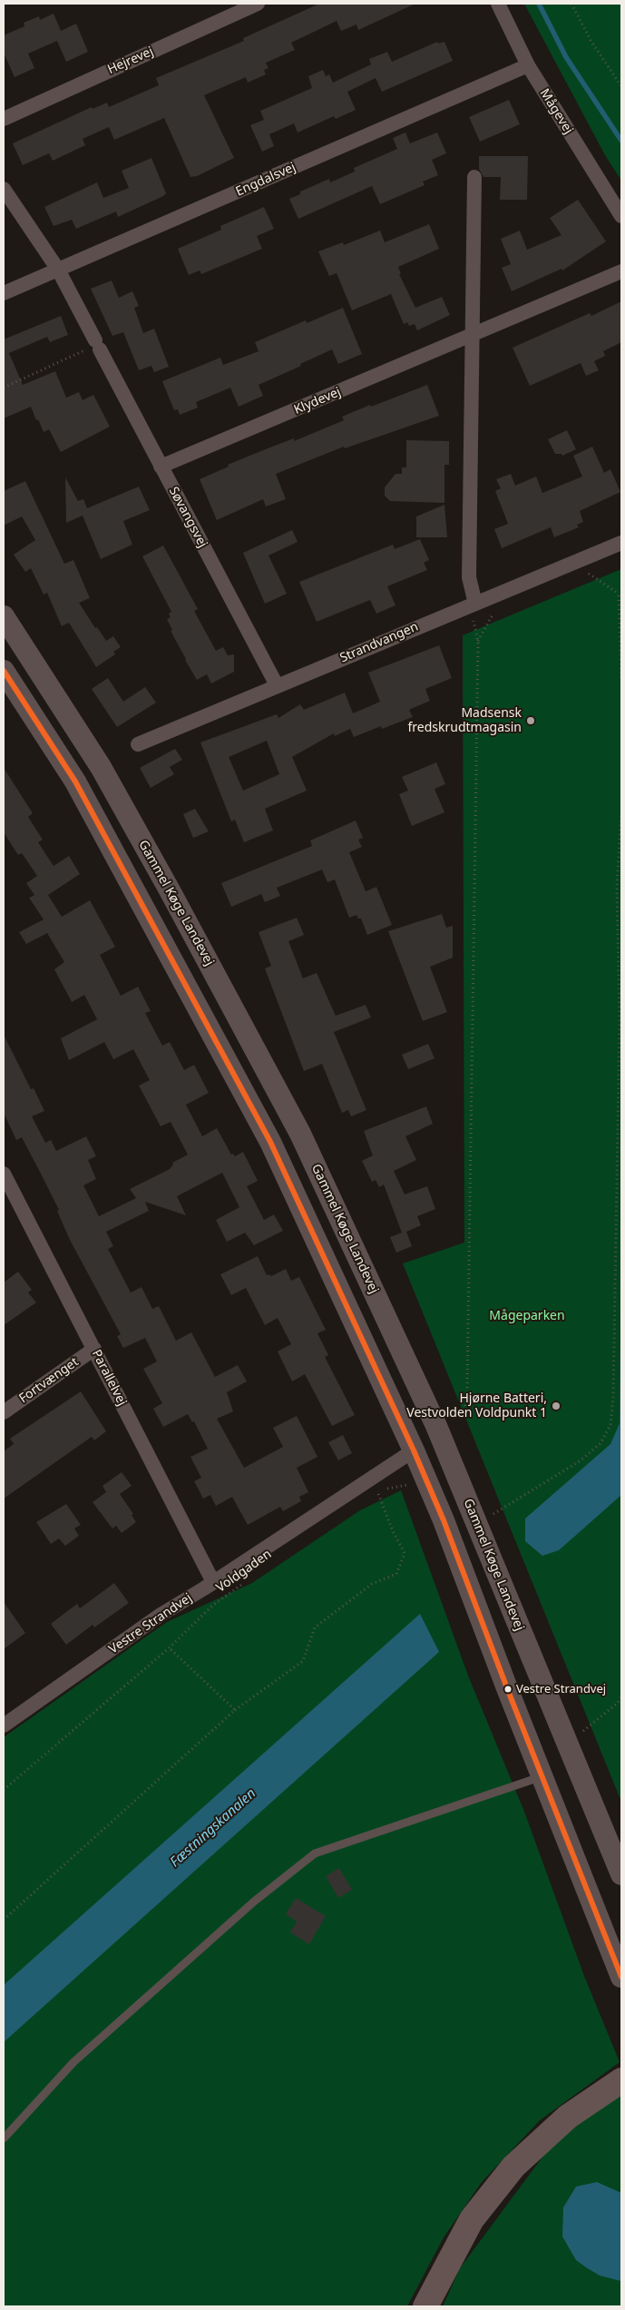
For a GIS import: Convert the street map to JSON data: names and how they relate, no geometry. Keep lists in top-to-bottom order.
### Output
{
  "streets": {
    "main road": ["Gammel Køge Landevej"],
    "street": [
      "Hejrevej",
      "Mågevej",
      "Engdalsvej",
      "Klydevej",
      "Søvangsvej",
      "Strandvangen",
      "Parallelvej",
      "Fortvænget",
      "Vestre Strandvej"
    ],
    "path": ["Voldgaden"]
  },
  "crossings": [
    ["Mågevej", "Engdalsvej"],
    ["Engdalsvej", "Søvangsvej"],
    ["Klydevej", "Søvangsvej"],
    ["Søvangsvej", "Strandvangen"],
    ["Parallelvej", "Fortvænget"],
    ["Parallelvej", "Vestre Strandvej"]
  ],
  "water": ["Fæstningskanalen"],
  "parks": ["Mågeparken"],
  "places": ["Madsensk fredskrudtmagasin", "Hjørne Batteri, Vestvolden Voldpunkt 1", "Vestre Strandvej"]
}
